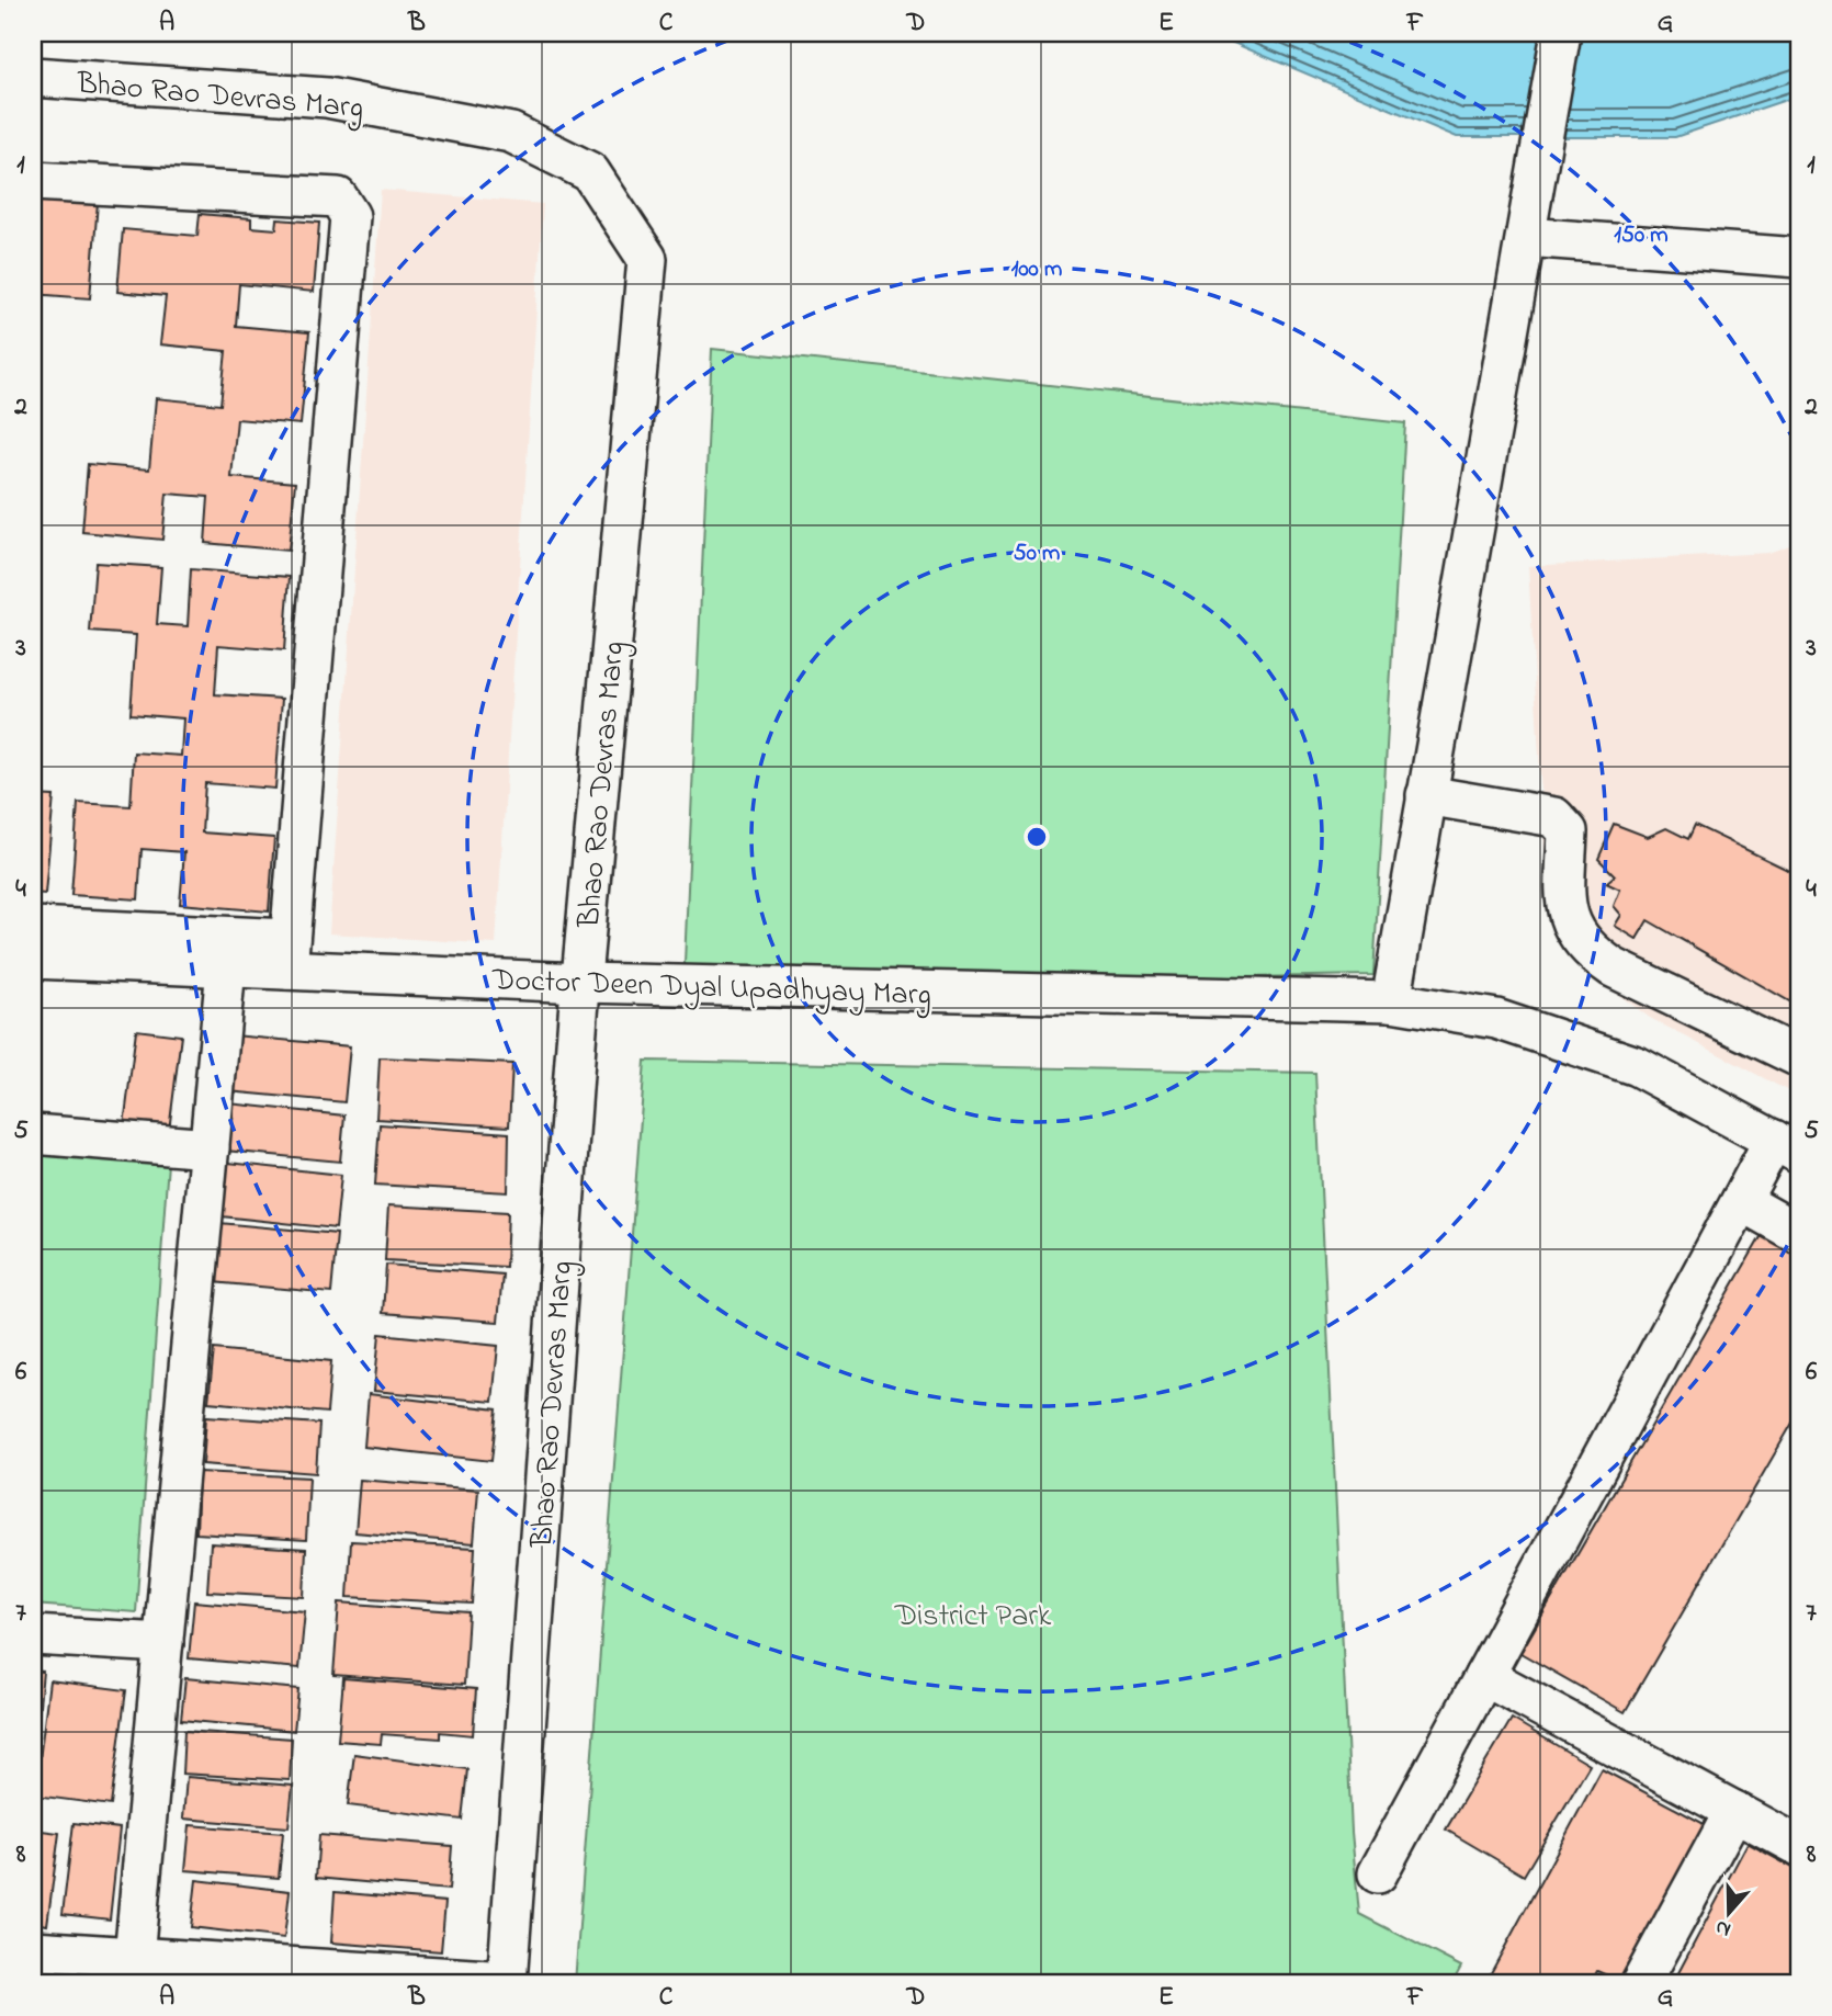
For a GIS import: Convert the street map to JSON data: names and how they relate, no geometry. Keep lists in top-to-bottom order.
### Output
{
  "streets": {
    "street": ["Bhao Rao Devras Marg", "Doctor Deen Dyal Upadhyay Marg"]
  },
  "crossings": [
    ["Bhao Rao Devras Marg", "Doctor Deen Dyal Upadhyay Marg"]
  ],
  "parks": ["District Park"],
  "north": "bottom",
  "grid": {
    "columns": [
      "A",
      "B",
      "C",
      "D",
      "E",
      "F",
      "G"
    ],
    "rows": [
      "1",
      "2",
      "3",
      "4",
      "5",
      "6",
      "7",
      "8"
    ]
  },
  "rings": ["150 m", "100 m", "50 m"]
}
